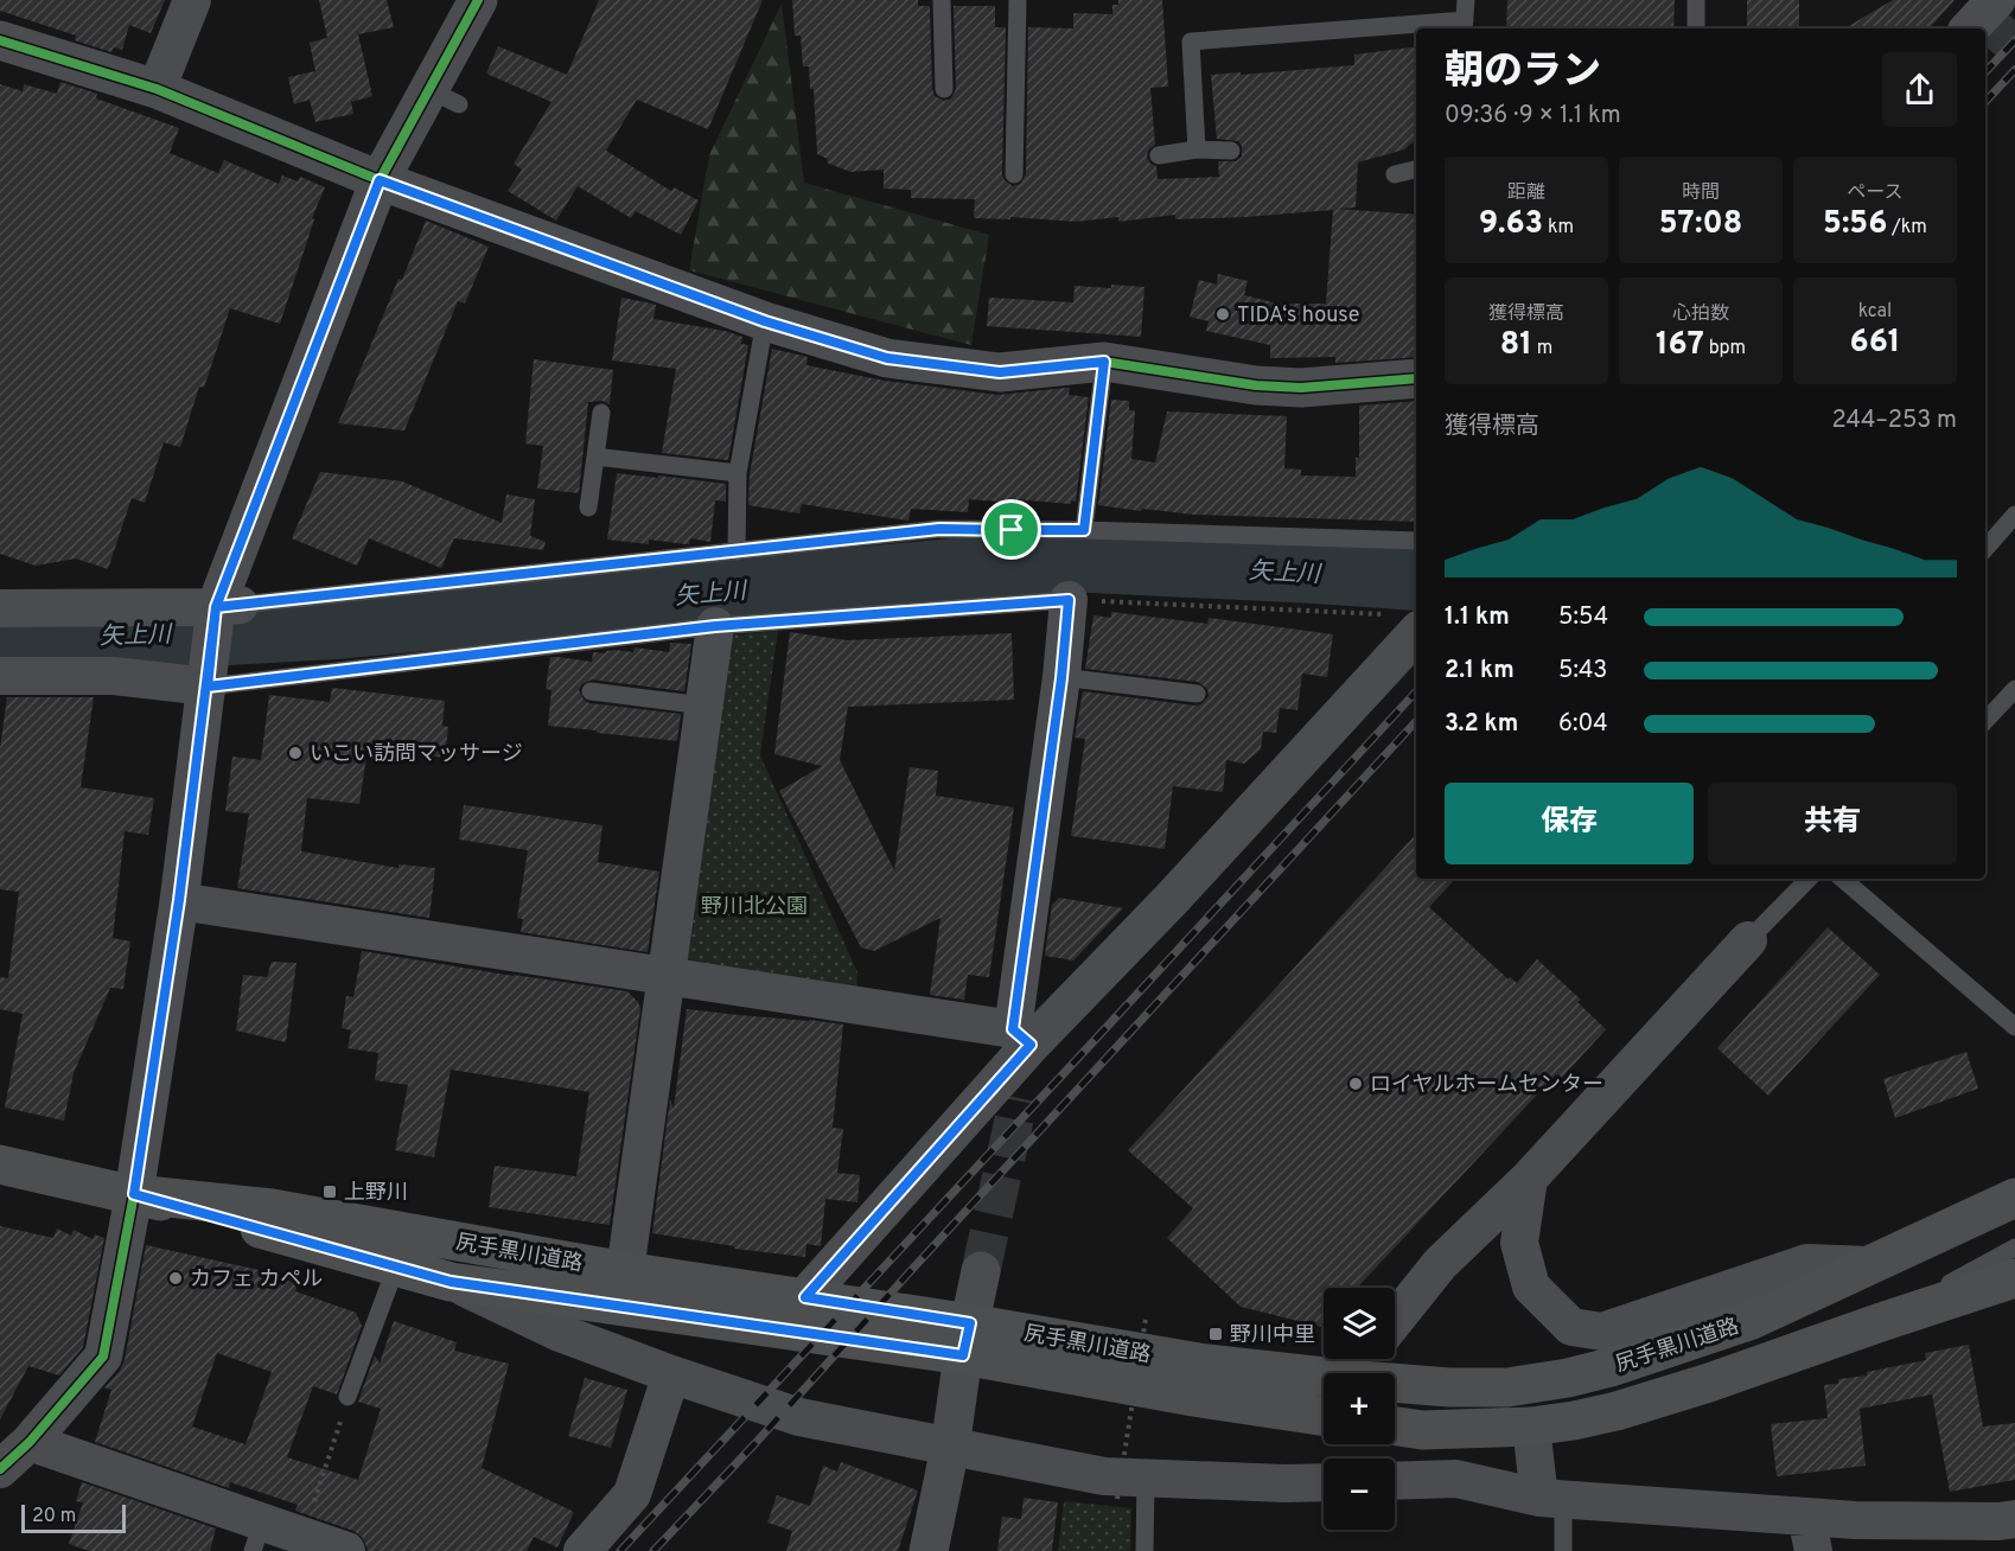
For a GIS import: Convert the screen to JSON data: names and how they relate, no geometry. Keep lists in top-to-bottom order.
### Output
{
  "streets": {
    "main road": ["尻手黒川道路"]
  },
  "water": ["矢上川"],
  "parks": ["野川北公園"],
  "places": {
    "other": [
      "TIDA‘s house",
      "いこい訪問マッサージ",
      "ロイヤルホームセンター",
      "カフェ カペル"
    ],
    "transit": ["上野川", "野川中里"]
  },
  "scale_bar": "20 m",
  "page": {
    "heading": ["朝のラン", "09:36 · 9 × 1.1 km"],
    "stats": [
      ["距離", "9.63 km"],
      ["時間", "57:08"],
      ["ペース", "5:56 /km"],
      ["獲得標高", "81 m"],
      ["心拍数", "167 bpm"],
      ["kcal", "661"]
    ],
    "chart": ["獲得標高", "244–253 m"],
    "list": [
      {
        "name": "1.1 km",
        "note": "5:54"
      },
      {
        "name": "2.1 km",
        "note": "5:43"
      },
      {
        "name": "3.2 km",
        "note": "6:04"
      }
    ],
    "buttons": ["保存", "共有"],
    "map_buttons": ["+", "−"],
    "scale": "20 m"
  }
}
